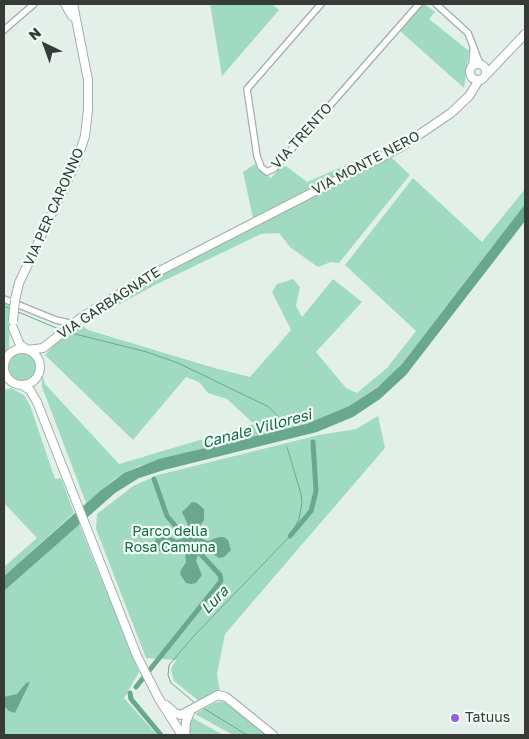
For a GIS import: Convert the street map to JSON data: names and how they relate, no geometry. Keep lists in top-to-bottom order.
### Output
{
  "streets": {
    "main road": ["VIA MONTE NERO", "VIA PER CARONNO", "VIA GARBAGNATE"],
    "street": ["VIA TRENTO"]
  },
  "crossings": [
    ["VIA MONTE NERO", "VIA GARBAGNATE"]
  ],
  "water": ["Canale Villoresi", "Lura"],
  "parks": ["Parco della Rosa Camuna"],
  "places": ["Tatuus"],
  "north": "top left"
}
